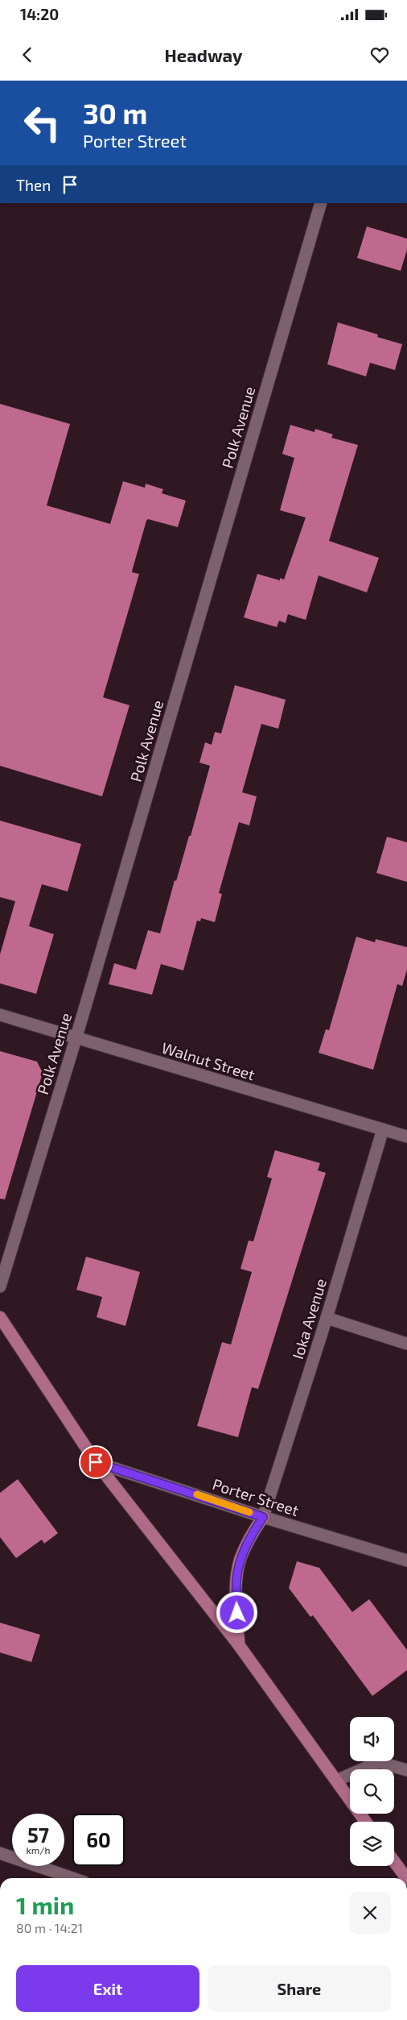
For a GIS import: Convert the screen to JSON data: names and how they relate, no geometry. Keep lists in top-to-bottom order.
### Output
{
  "streets": {
    "street": [
      "Polk Avenue",
      "Walnut Street",
      "Ioka Avenue",
      "Porter Street"
    ]
  },
  "crossings": [
    ["Polk Avenue", "Walnut Street"],
    ["Walnut Street", "Ioka Avenue"],
    ["Ioka Avenue", "Porter Street"]
  ],
  "page": {
    "status": "14:20",
    "header": "Headway",
    "turn": ["30 m", "Porter Street"],
    "then": "Then",
    "speed": "57 km/h",
    "limit": "60",
    "heading": ["1 min", "80 m · 14:21"],
    "buttons": ["Exit", "Share"]
  }
}
